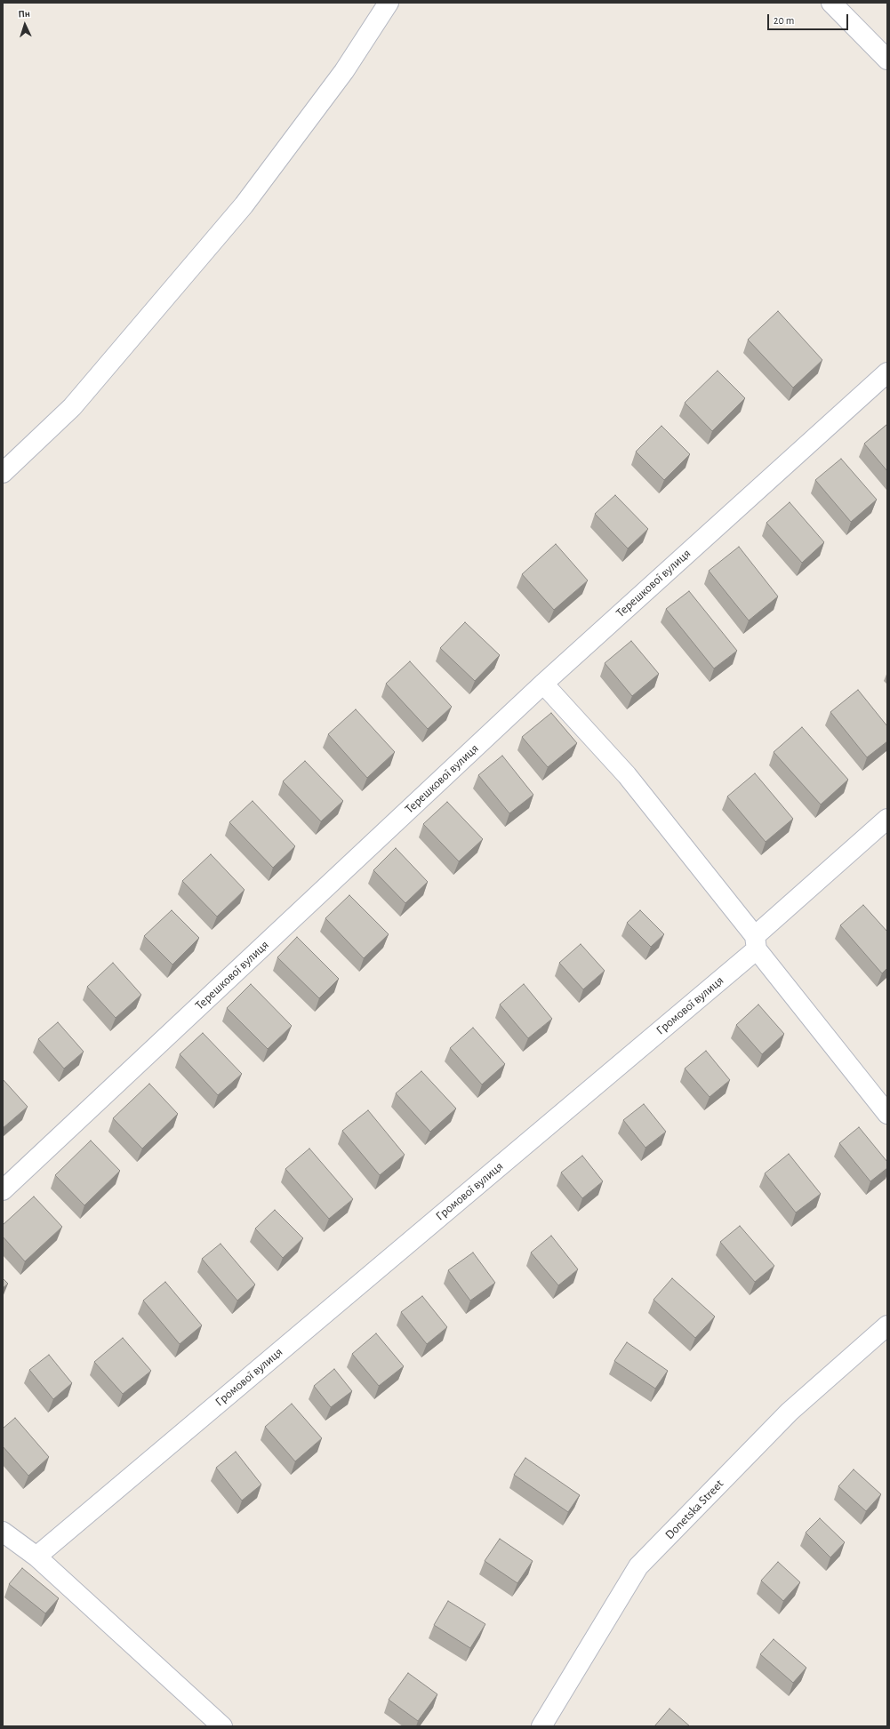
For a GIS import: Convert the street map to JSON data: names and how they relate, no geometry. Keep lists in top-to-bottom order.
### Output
{
  "streets": {
    "street": ["Терешкової вулиця", "Громової вулиця", "Donetska Street"]
  },
  "scale_bar": "20 m",
  "north": "top"
}
